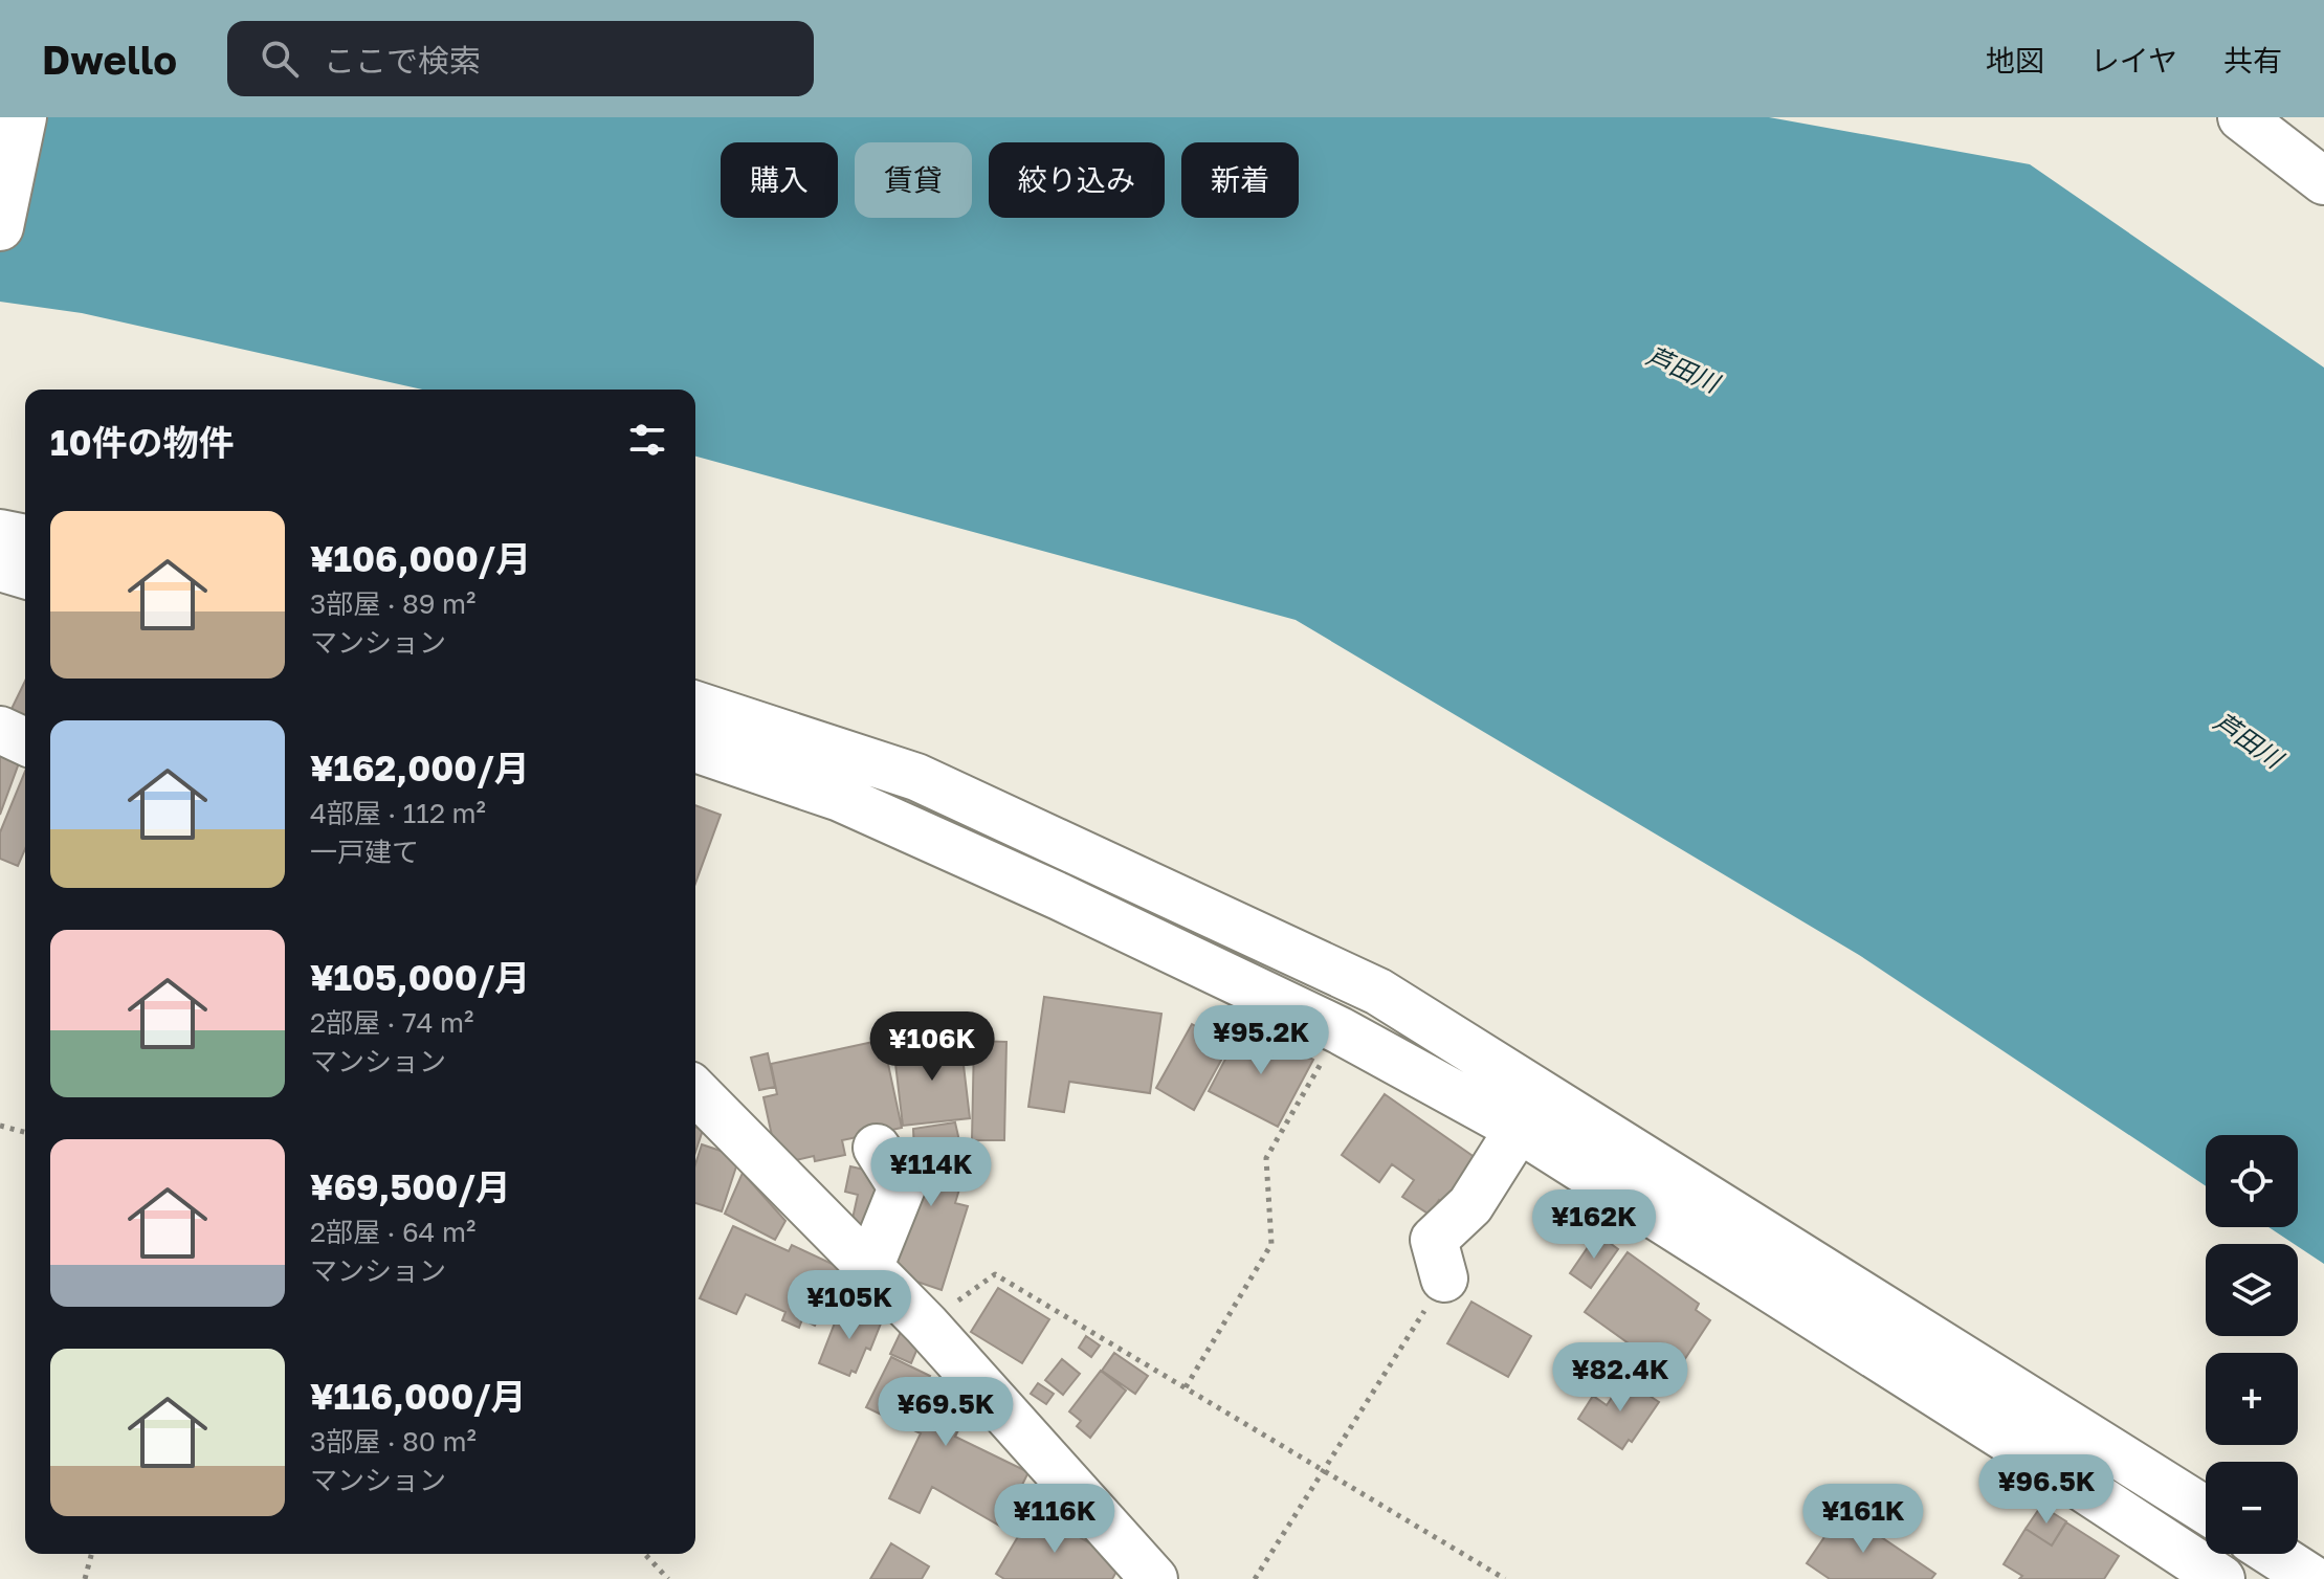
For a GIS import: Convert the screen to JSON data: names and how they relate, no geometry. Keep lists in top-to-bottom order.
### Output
{
  "water": ["芦田川"],
  "page": {
    "header": "Dwello",
    "search": "ここで検索",
    "nav": ["地図", "レイヤ", "共有"],
    "chip": [
      "購入",
      "賃貸",
      "絞り込み",
      "新着"
    ],
    "heading": "10件の物件",
    "list": [
      {
        "name": "¥106,000/月",
        "note": "3部屋 · 89 m² · マンション"
      },
      {
        "name": "¥162,000/月",
        "note": "4部屋 · 112 m² · 一戸建て"
      },
      {
        "name": "¥105,000/月",
        "note": "2部屋 · 74 m² · マンション"
      },
      {
        "name": "¥69,500/月",
        "note": "2部屋 · 64 m² · マンション"
      },
      {
        "name": "¥116,000/月",
        "note": "3部屋 · 80 m² · マンション"
      }
    ],
    "price": [
      "¥95.2K",
      "¥106K",
      "¥114K",
      "¥162K",
      "¥105K",
      "¥82.4K",
      "¥69.5K",
      "¥96.5K",
      "¥116K",
      "¥161K"
    ],
    "map_buttons": ["+", "−"]
  }
}
